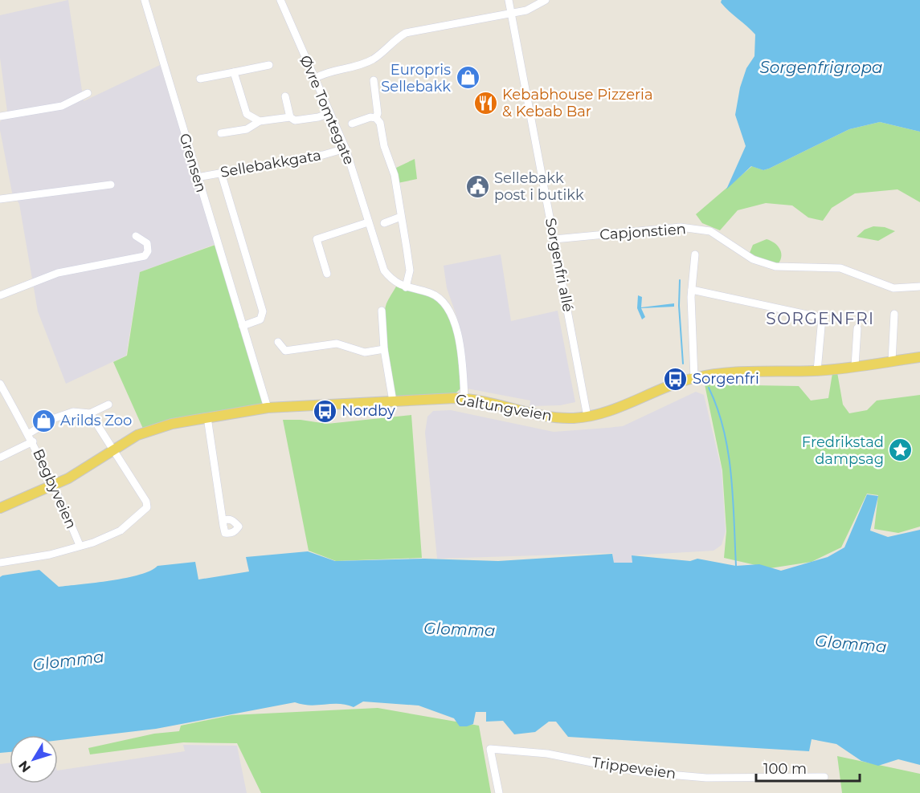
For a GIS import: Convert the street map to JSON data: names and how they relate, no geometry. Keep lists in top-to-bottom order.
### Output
{
  "streets": {
    "main road": ["Galtungveien"],
    "street": [
      "Øvre Tomtegate",
      "Grensen",
      "Sellebakkgata",
      "Capjonstien",
      "Sorgenfri allé",
      "Begbyveien",
      "Trippeveien"
    ]
  },
  "crossings": [
    ["Øvre Tomtegate", "Sellebakkgata"],
    ["Øvre Tomtegate", "Galtungveien"],
    ["Grensen", "Sellebakkgata"],
    ["Grensen", "Galtungveien"],
    ["Capjonstien", "Sorgenfri allé"],
    ["Sorgenfri allé", "Galtungveien"],
    ["Galtungveien", "Begbyveien"]
  ],
  "districts": ["SORGENFRI"],
  "water": ["Sorgenfrigropa", "Glomma"],
  "places": {
    "shop": ["Europris Sellebakk", "Arilds Zoo"],
    "restaurant": ["Kebabhouse Pizzeria & Kebab Bar"],
    "public building": ["Sellebakk post i butikk"],
    "bus stop": ["Sorgenfri", "Nordby"],
    "place": ["Fredrikstad dampsag"]
  },
  "scale_bar": "100 m",
  "north": "bottom left"
}
